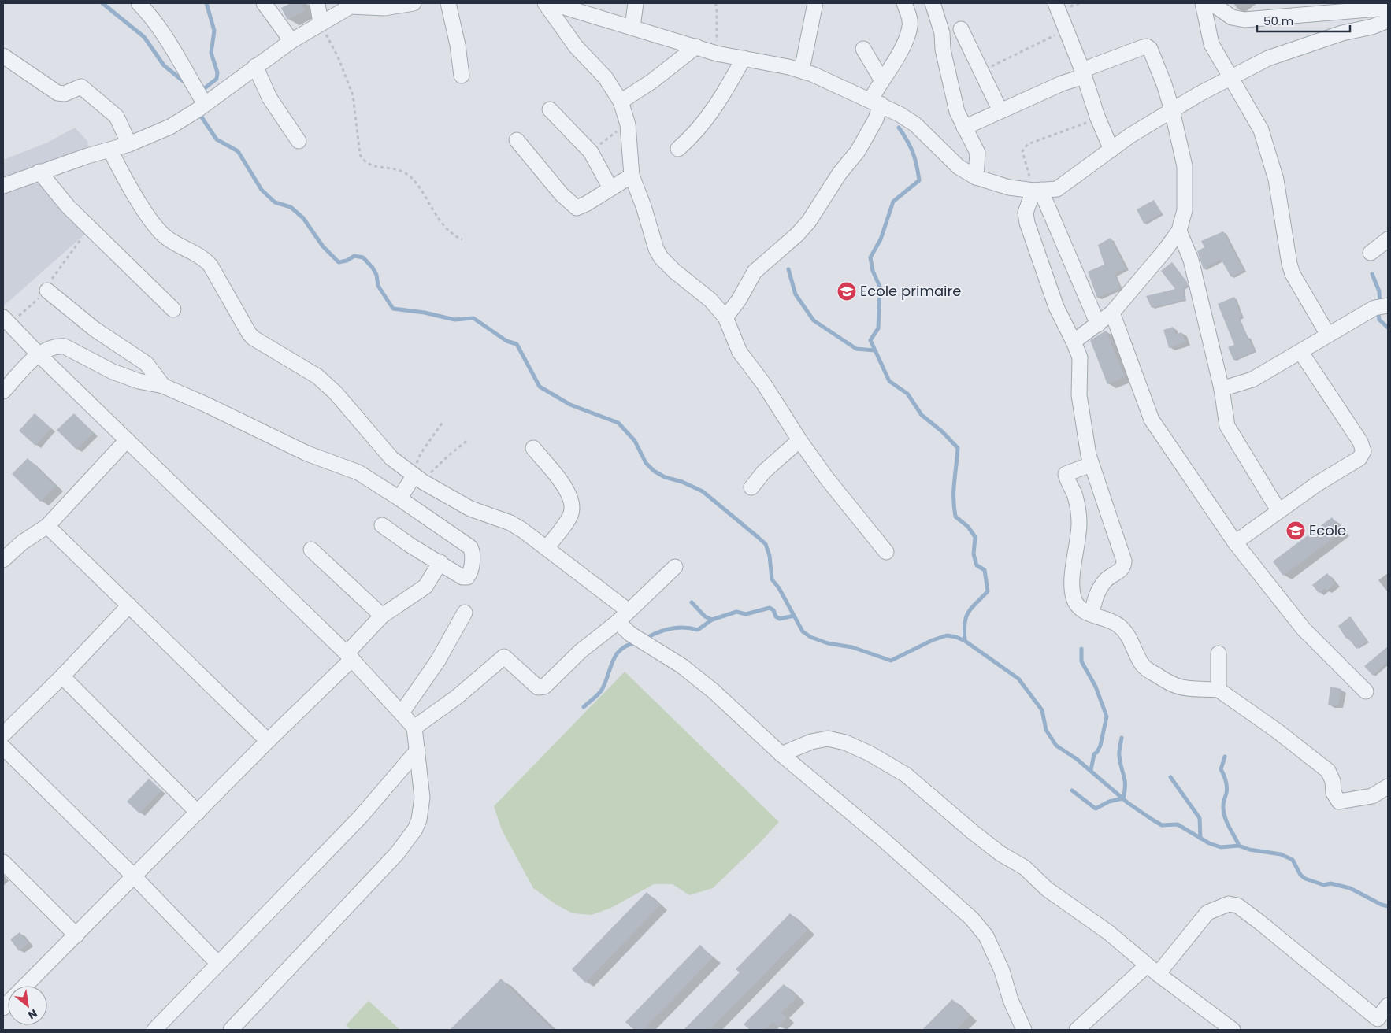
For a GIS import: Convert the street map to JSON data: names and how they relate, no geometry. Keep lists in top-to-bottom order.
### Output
{
  "places": {
    "school or university": ["Ecole primaire", "Ecole"]
  },
  "scale_bar": "50 m",
  "north": "bottom right"
}
